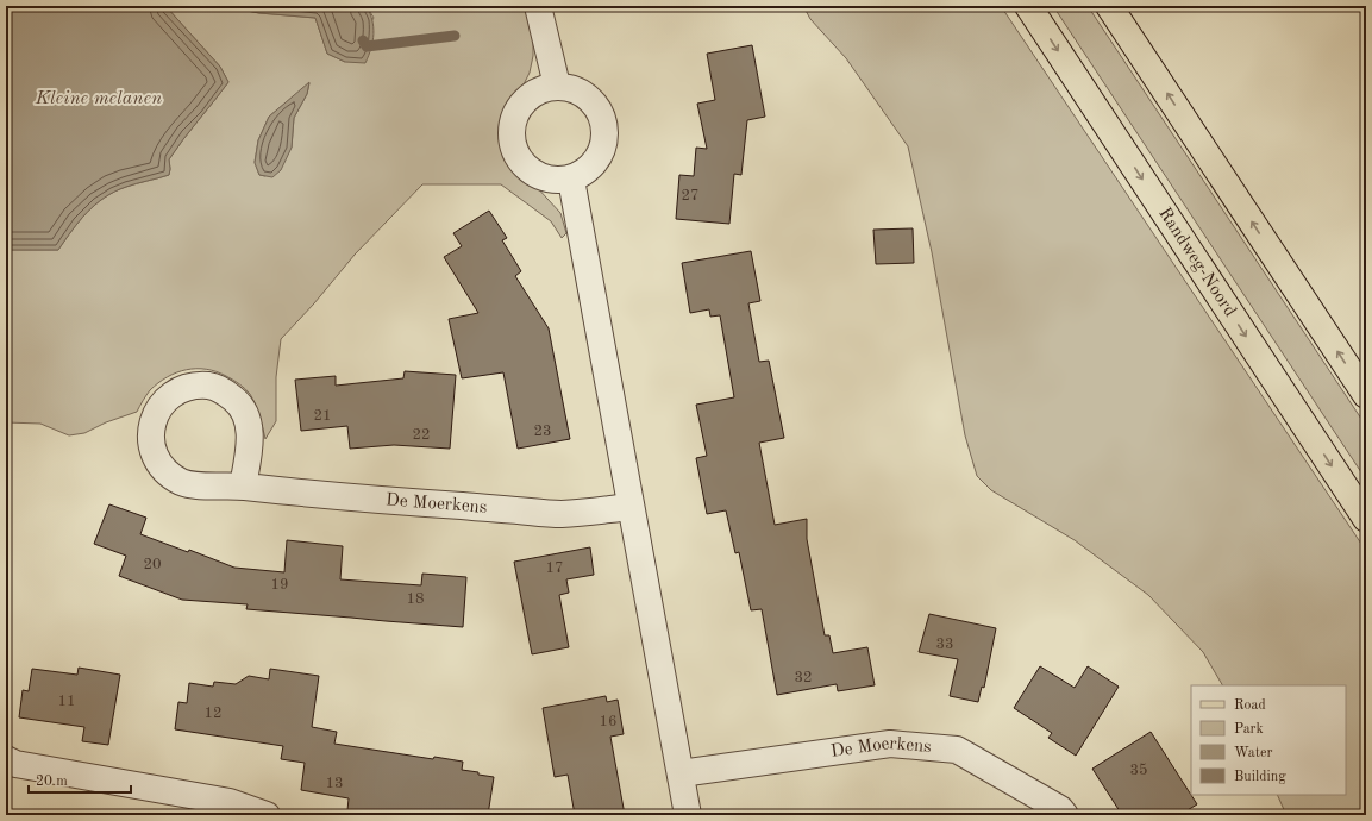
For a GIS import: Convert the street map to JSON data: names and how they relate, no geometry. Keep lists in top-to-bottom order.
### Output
{
  "streets": {
    "main road": ["Randweg-Noord"],
    "street": ["De Moerkens"]
  },
  "water": ["Kleine melanen"],
  "house_numbers": [
    "27",
    "21",
    "23",
    "22",
    "20",
    "17",
    "19",
    "18",
    "33",
    "32",
    "11",
    "12",
    "16",
    "35",
    "13"
  ],
  "legend": [
    "Road",
    "Park",
    "Water",
    "Building"
  ],
  "scale_bar": "20 m"
}
